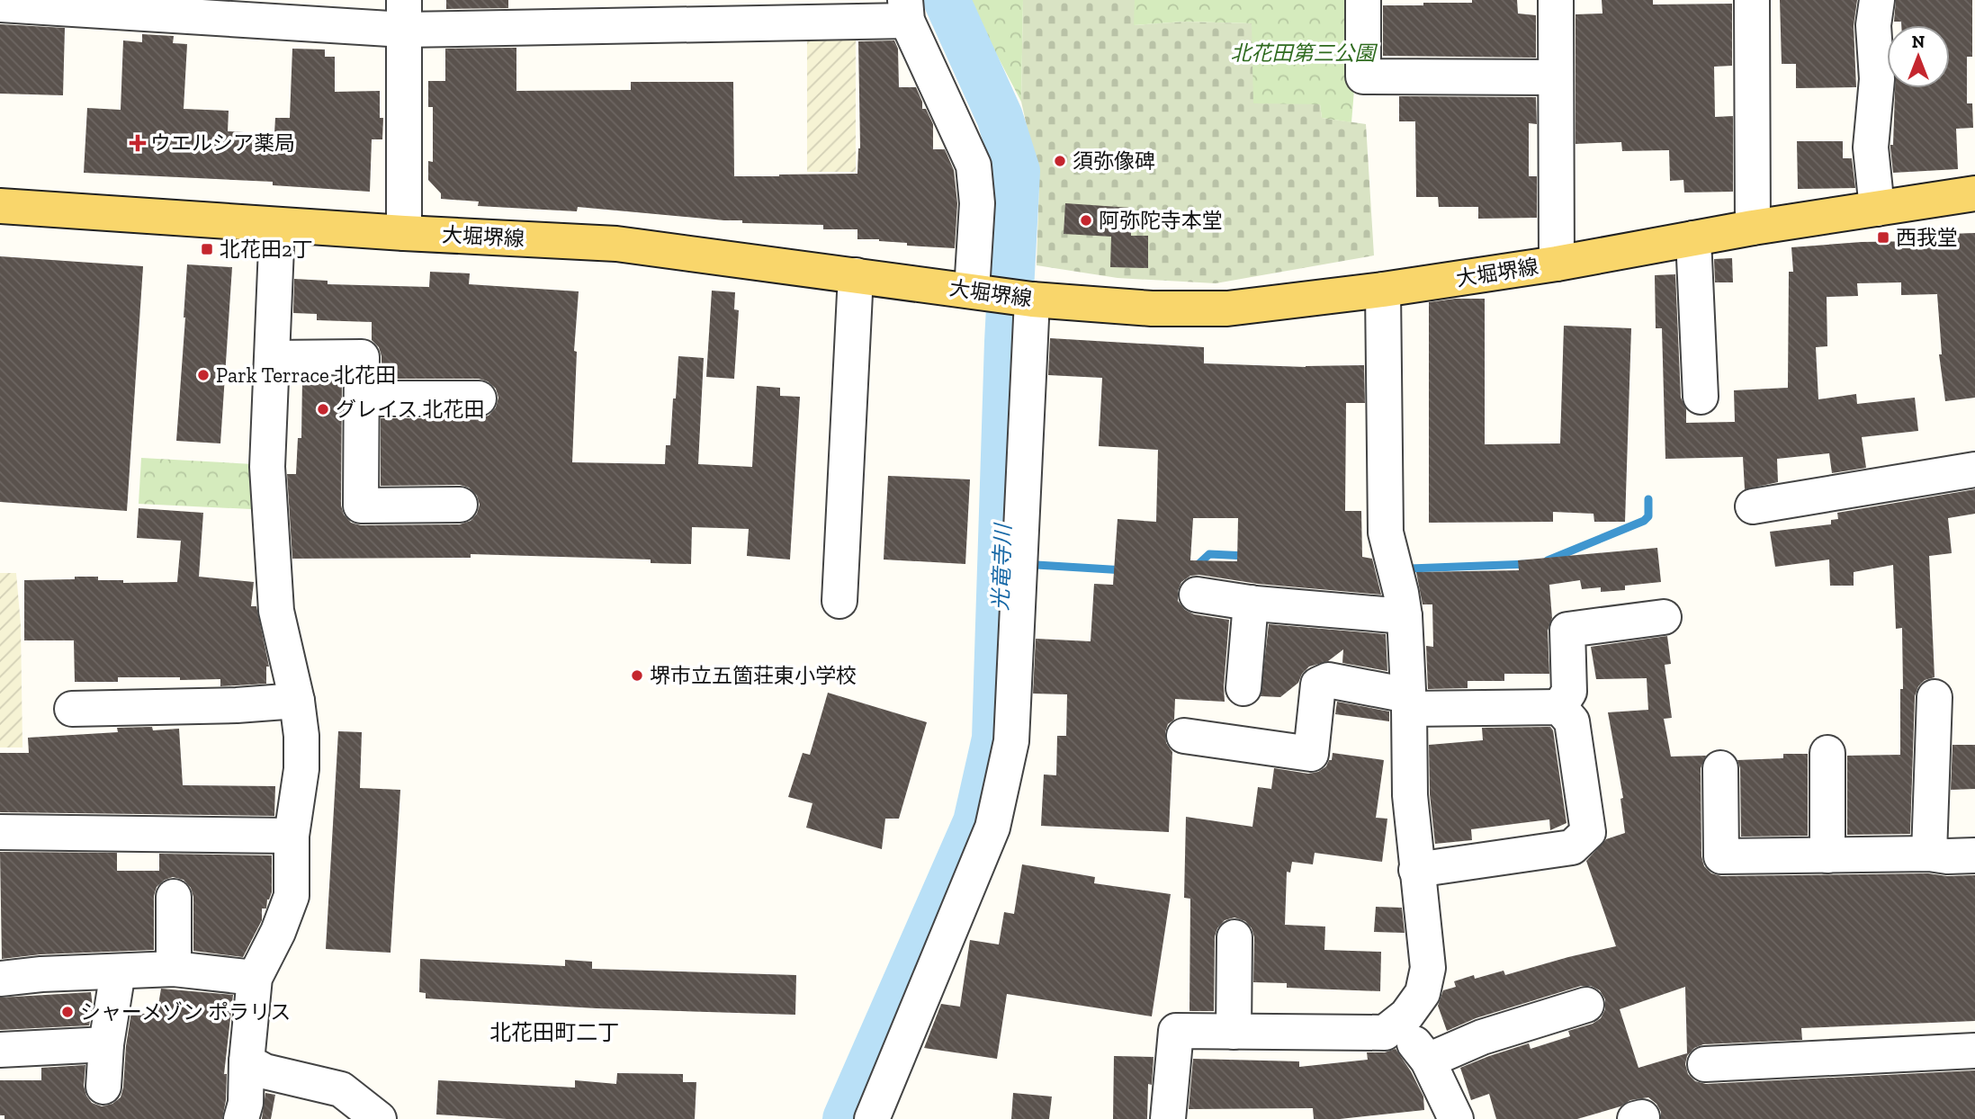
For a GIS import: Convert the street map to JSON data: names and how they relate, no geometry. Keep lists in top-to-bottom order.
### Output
{
  "streets": {
    "main road": ["大堀堺線"]
  },
  "districts": ["北花田町二丁"],
  "water": ["光竜寺川"],
  "parks": ["北花田第三公園"],
  "places": {
    "health": ["ウエルシア薬局"],
    "other": [
      "須弥像碑",
      "阿弥陀寺本堂",
      "Park Terrace 北花田",
      "グレイス 北花田",
      "堺市立五箇荘東小学校",
      "シャーメゾン ポラリス"
    ],
    "transit": ["西我堂", "北花田2丁"]
  },
  "north": "top"
}
